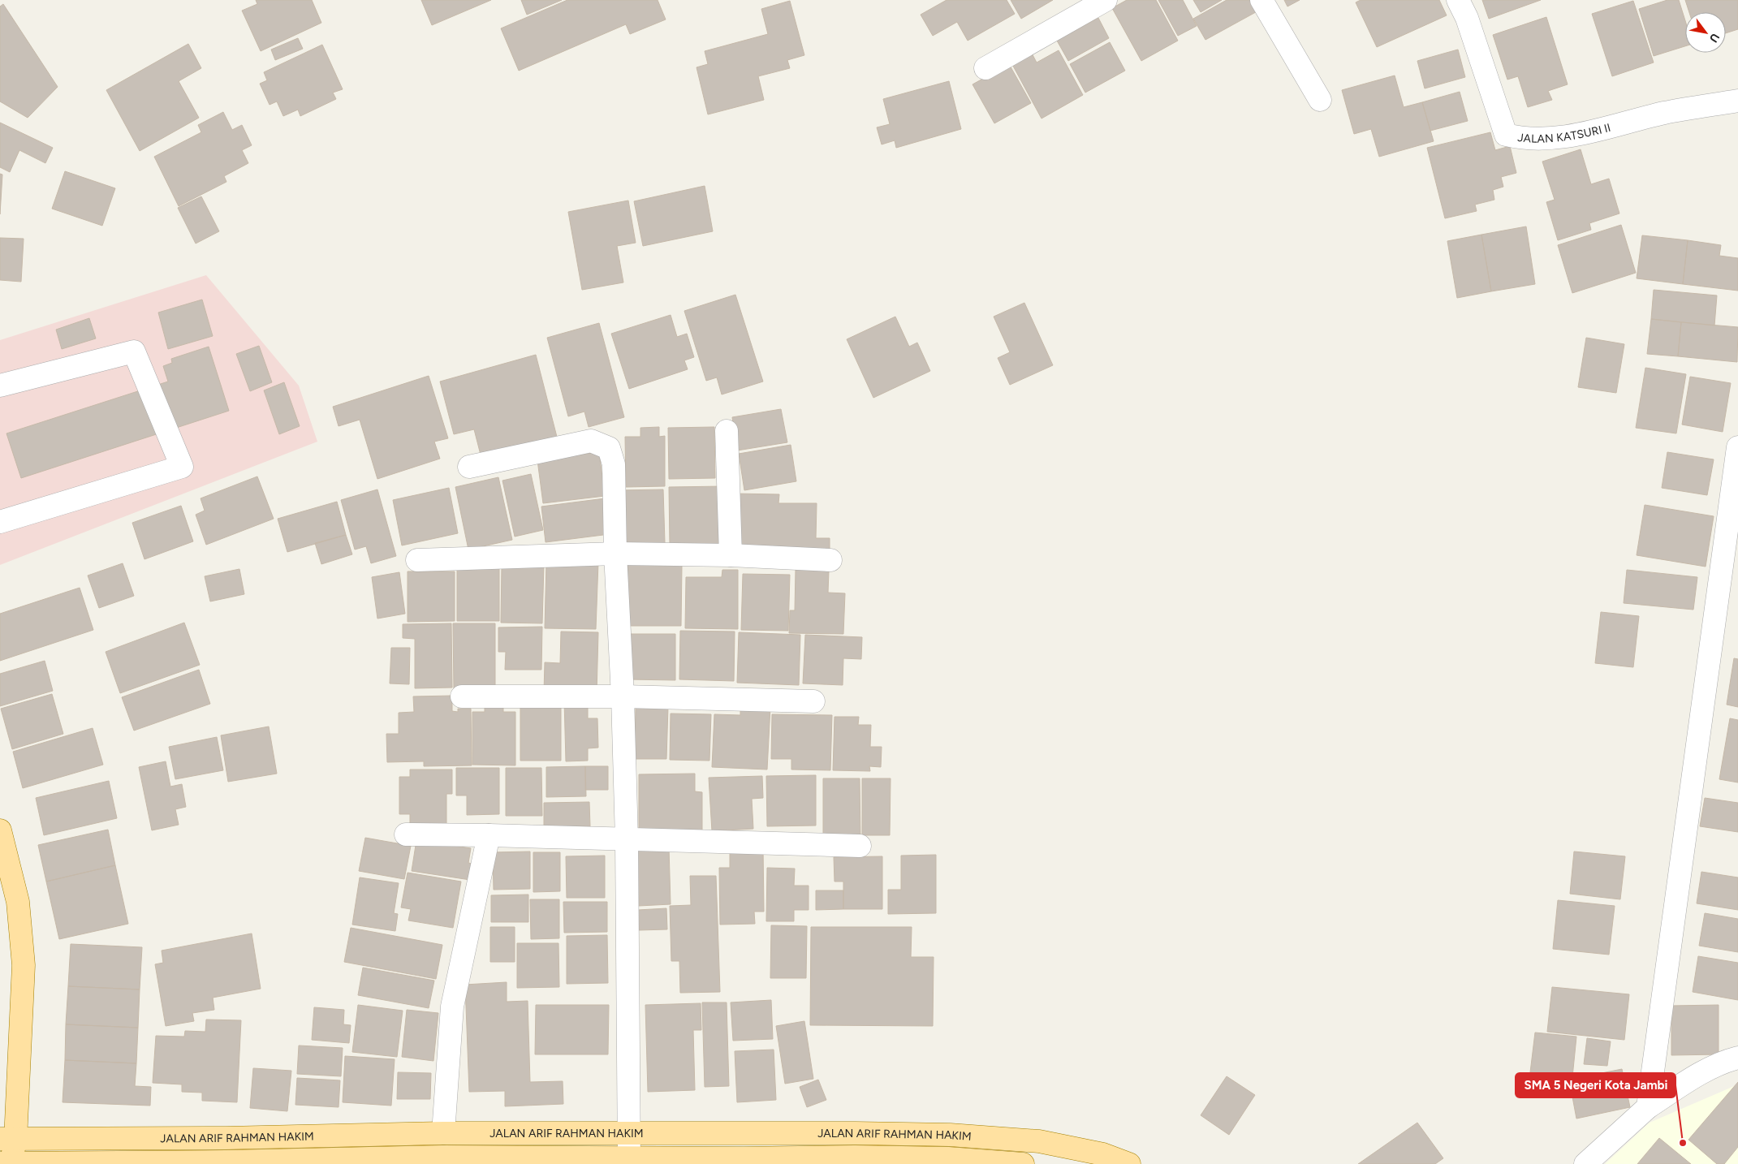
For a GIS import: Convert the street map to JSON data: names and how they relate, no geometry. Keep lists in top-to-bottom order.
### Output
{
  "streets": {
    "main road": ["JALAN ARIF RAHMAN HAKIM"],
    "street": ["JALAN KATSURI II"]
  },
  "places": ["SMA 5 Negeri Kota Jambi"],
  "north": "bottom right"
}
